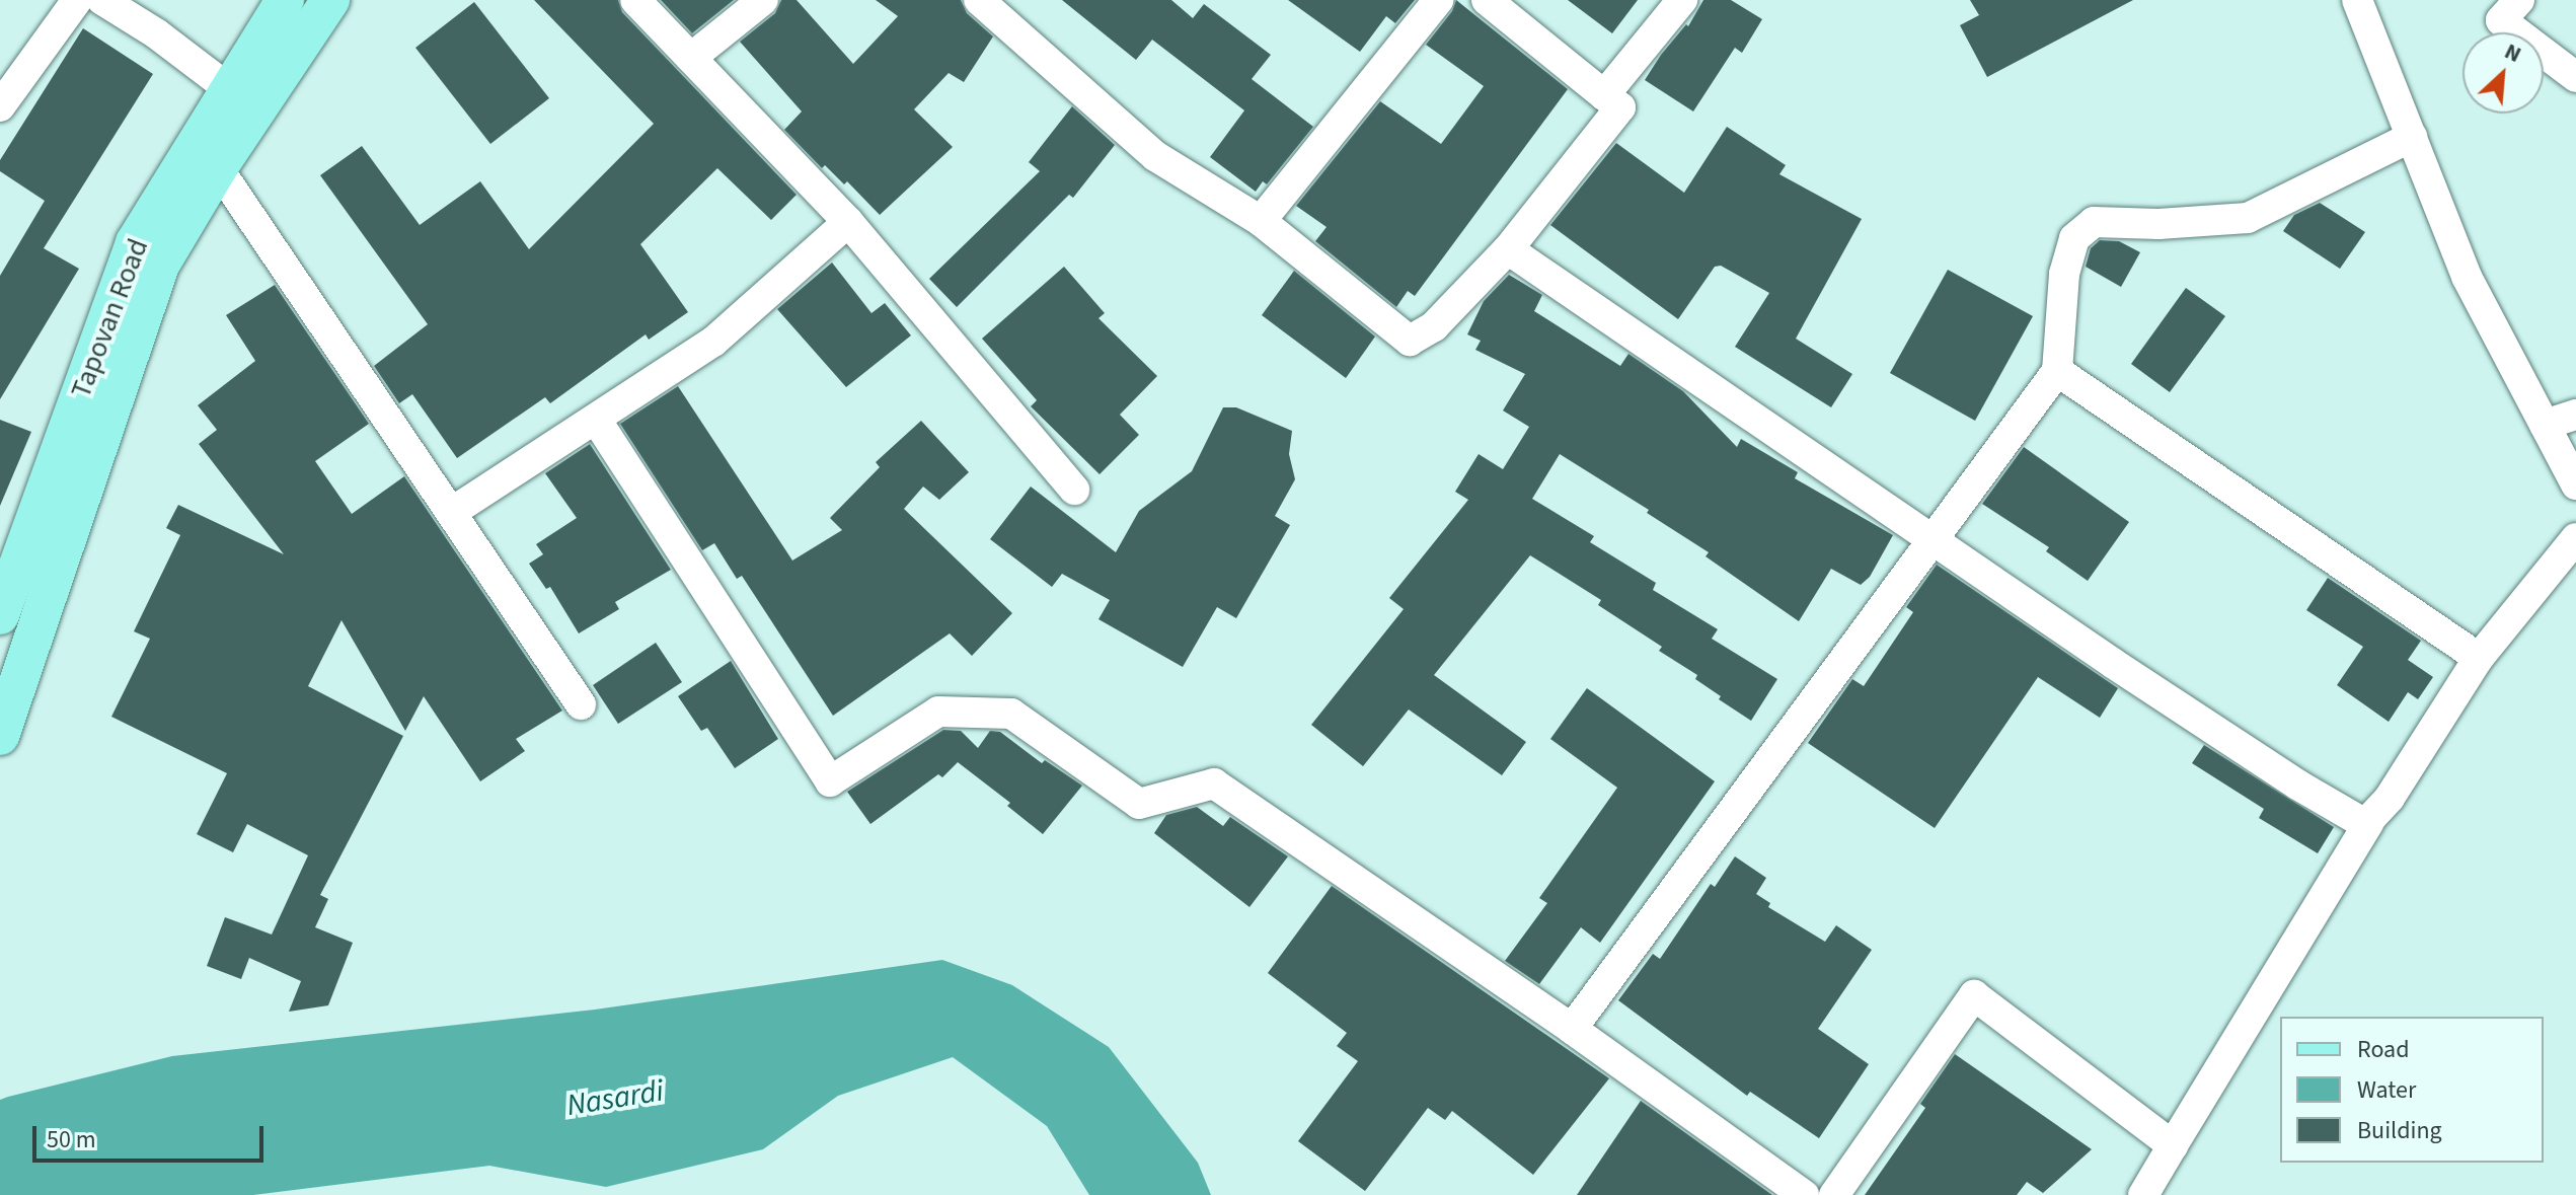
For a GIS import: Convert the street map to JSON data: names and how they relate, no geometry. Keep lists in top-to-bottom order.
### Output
{
  "streets": {
    "main road": ["Tapovan Road"]
  },
  "water": ["Nasardi"],
  "legend": ["Road", "Water", "Building"],
  "scale_bar": "50 m",
  "north": "top right"
}
